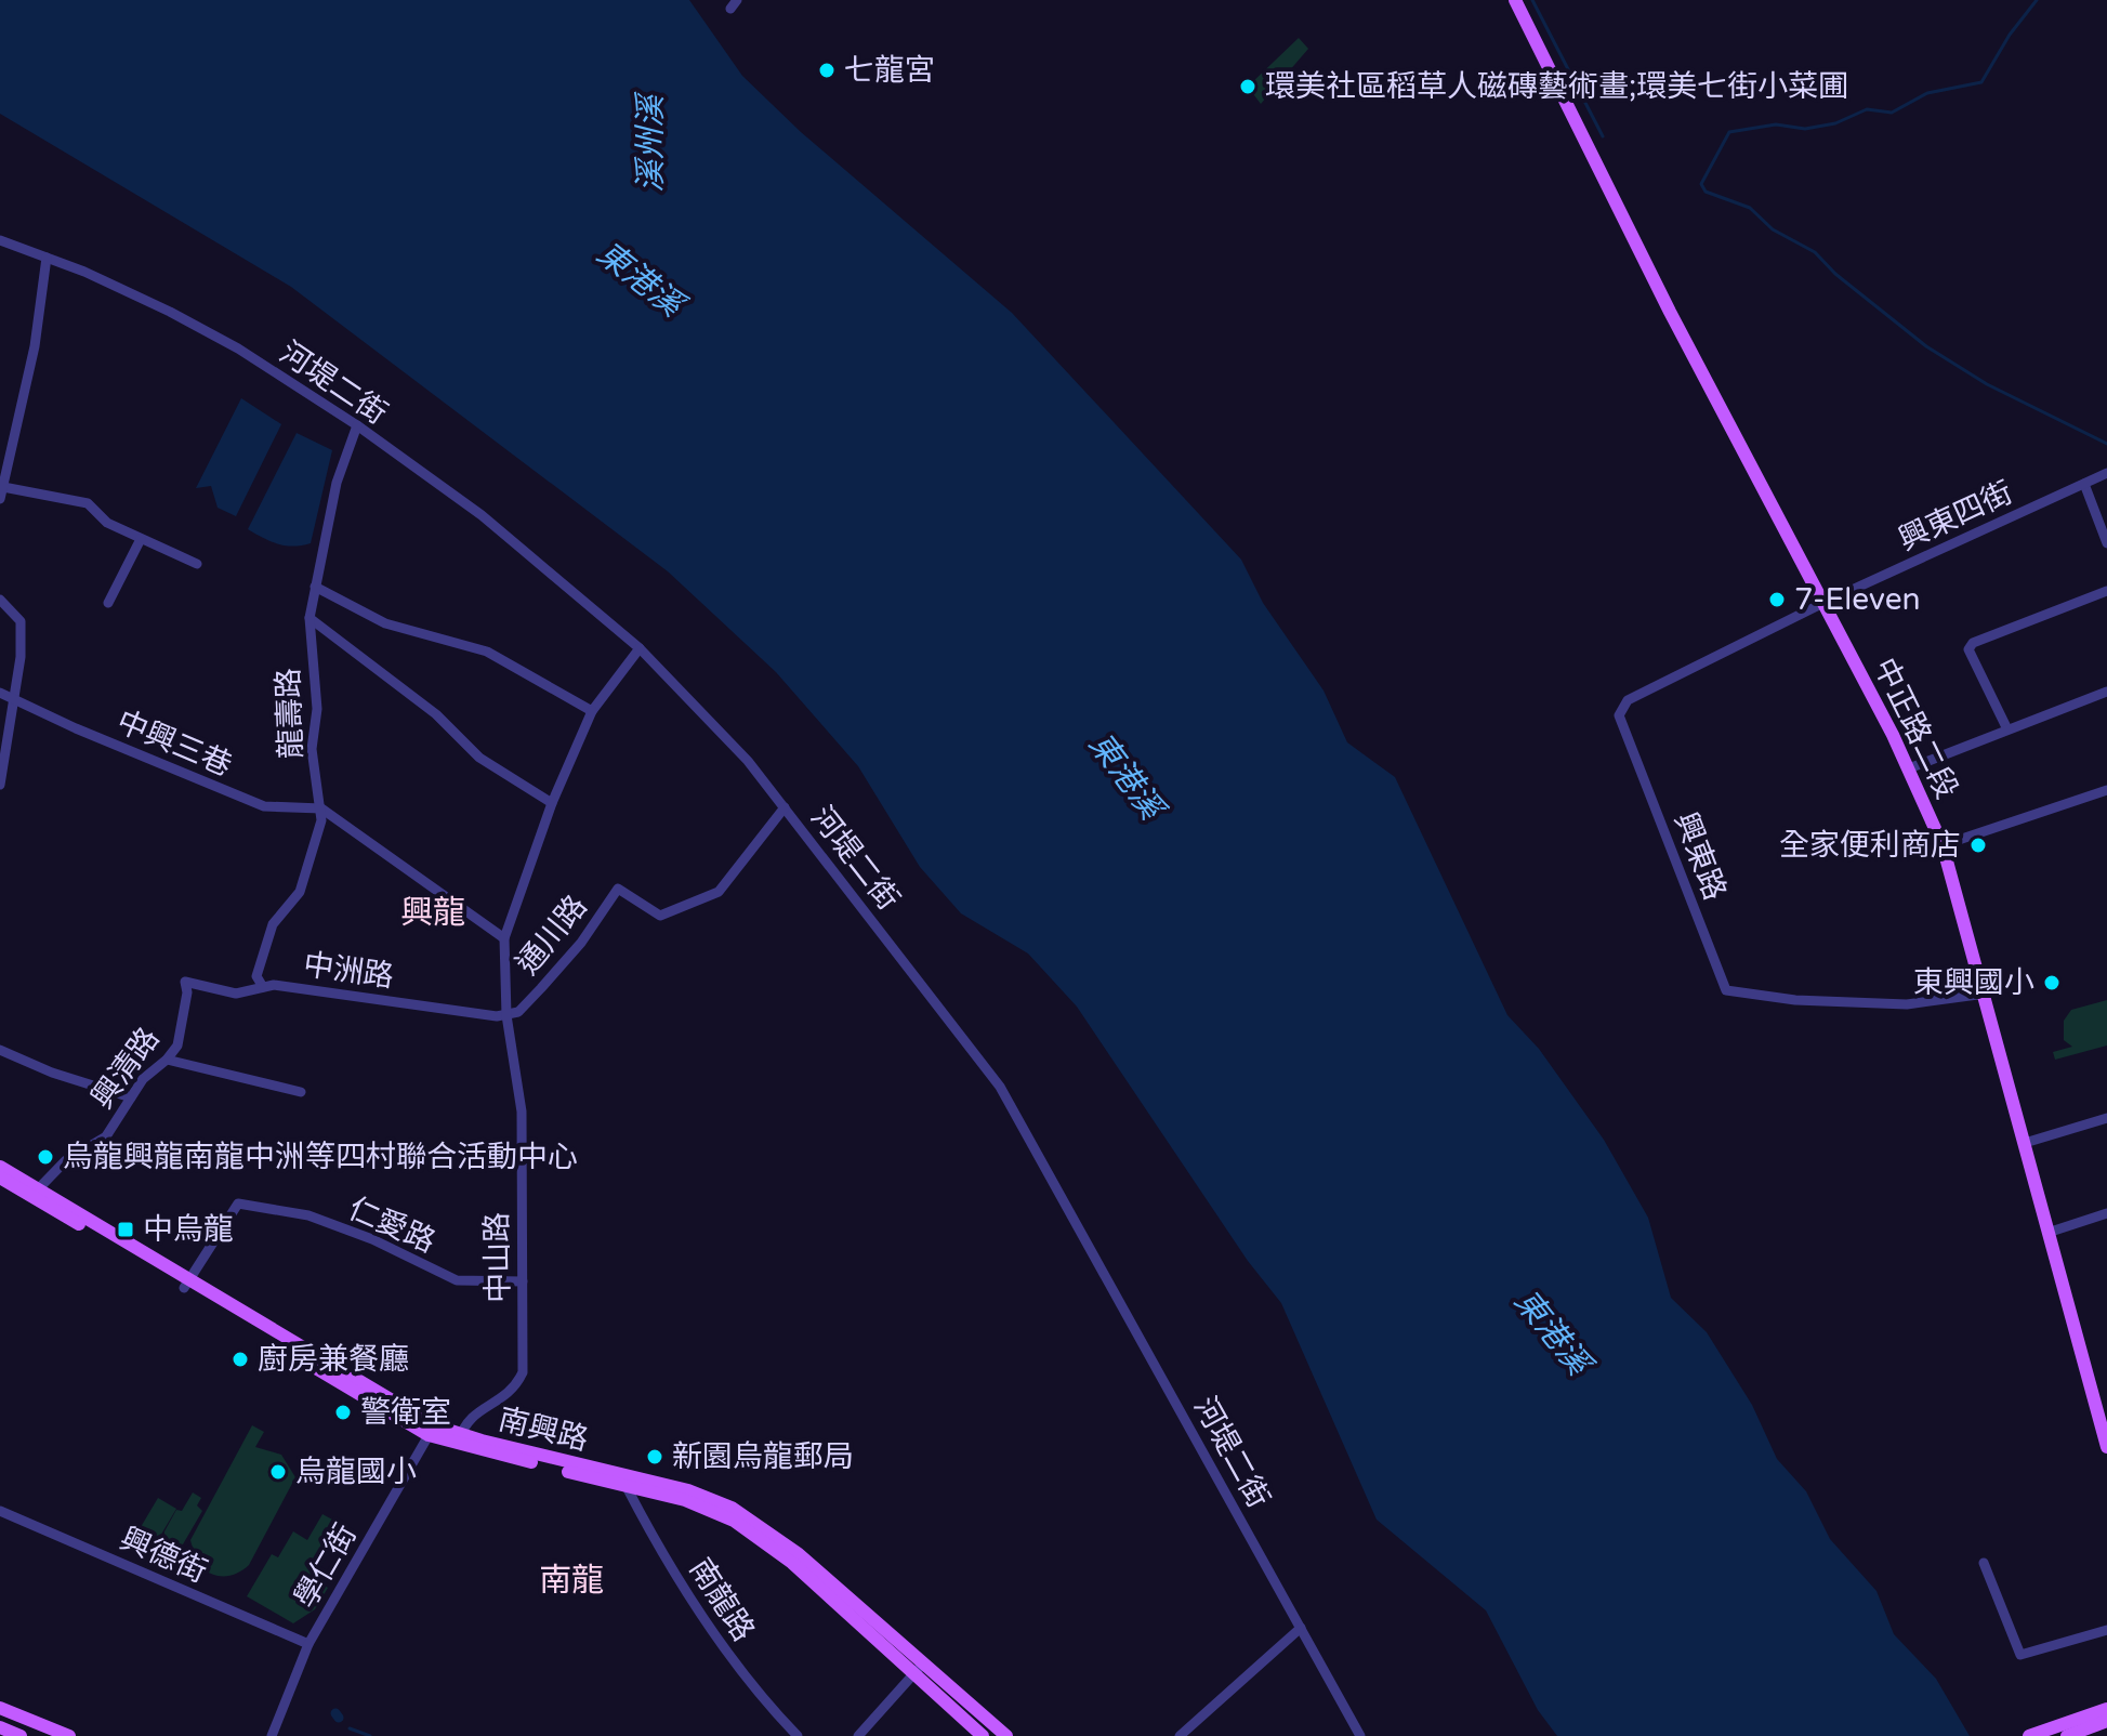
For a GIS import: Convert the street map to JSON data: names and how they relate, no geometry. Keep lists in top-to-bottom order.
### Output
{
  "streets": {
    "main road": ["中正路二段", "南興路"],
    "street": [
      "河堤二街",
      "興東四街",
      "龍壽路",
      "中興三巷",
      "興東路",
      "通川路",
      "中洲路",
      "興清路",
      "仁愛路",
      "中山路",
      "興德街",
      "學仁街",
      "南龍路"
    ]
  },
  "crossings": [
    ["河堤二街", "龍壽路"],
    ["河堤二街", "通川路"],
    ["河堤二街", "中山路"],
    ["興東四街", "中正路二段"],
    ["興東四街", "興東路"],
    ["龍壽路", "中興三巷"],
    ["龍壽路", "中洲路"],
    ["中正路二段", "興東路"],
    ["通川路", "中洲路"],
    ["通川路", "中山路"],
    ["中洲路", "興清路"],
    ["中洲路", "中山路"],
    ["興清路", "南興路"],
    ["仁愛路", "中山路"],
    ["仁愛路", "南興路"],
    ["中山路", "南興路"],
    ["南興路", "學仁街"],
    ["南興路", "南龍路"],
    ["興德街", "學仁街"]
  ],
  "districts": ["興龍", "南龍"],
  "water": ["溪州溪", "東港溪"],
  "places": {
    "other": [
      "七龍宮",
      "環美社區稻草人磁磚藝術畫;環美七街小菜圃",
      "7-Eleven",
      "全家便利商店",
      "東興國小",
      "烏龍興龍南龍中洲等四村聯合活動中心",
      "廚房兼餐廳",
      "警衛室",
      "新園烏龍郵局",
      "烏龍國小"
    ],
    "transit": ["中烏龍"]
  }
}
